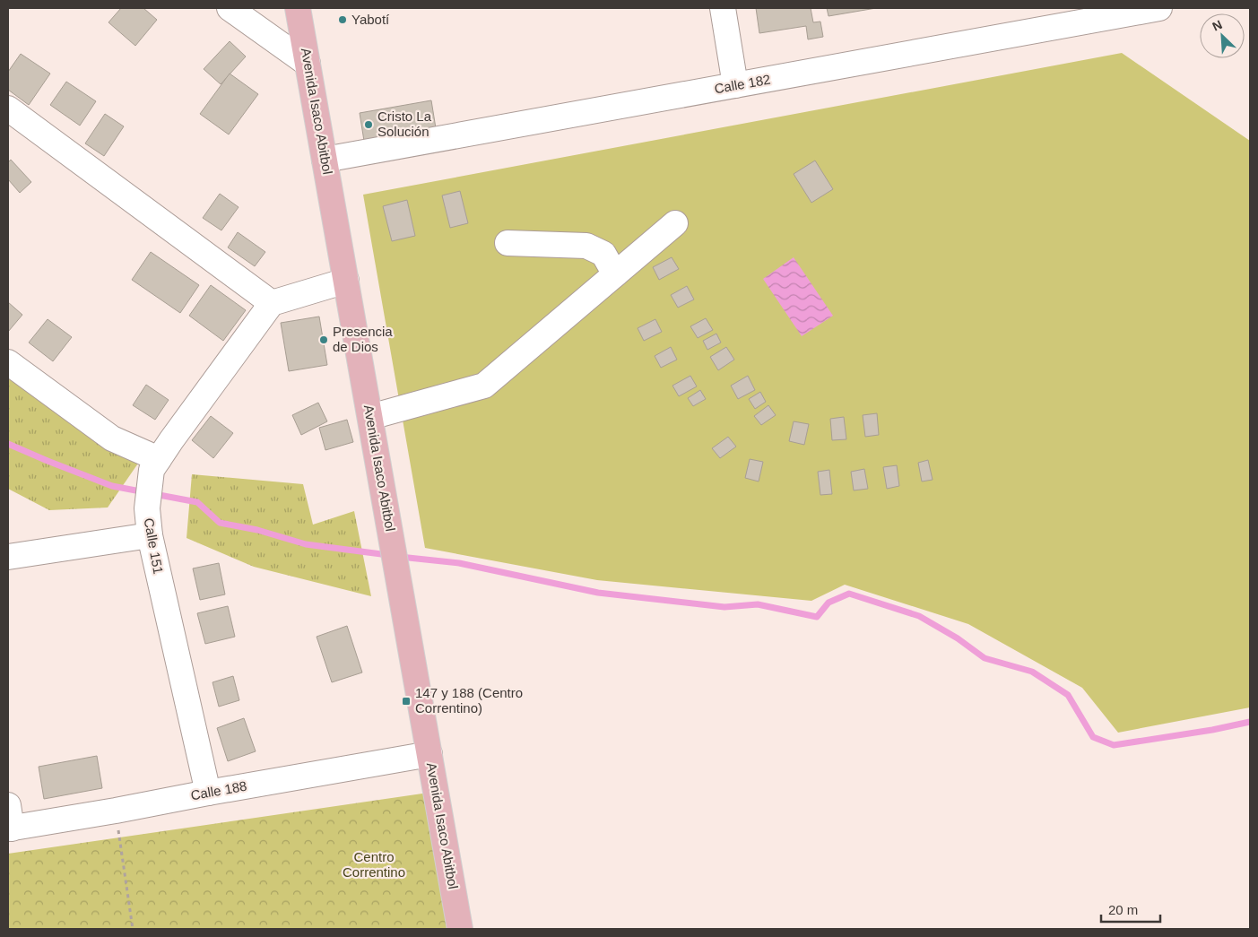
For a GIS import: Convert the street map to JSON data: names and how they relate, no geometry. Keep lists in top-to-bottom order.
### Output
{
  "streets": {
    "main road": ["Avenida Isaco Abitbol"],
    "street": ["Calle 182", "Calle 151", "Calle 188"]
  },
  "crossings": [
    ["Calle 182", "Avenida Isaco Abitbol"],
    ["Avenida Isaco Abitbol", "Calle 188"],
    ["Calle 151", "Calle 188"]
  ],
  "parks": ["Centro Correntino"],
  "places": {
    "other": ["Yabotí", "Cristo La Solución", "Presencia de Dios"],
    "transit": ["147 y 188 (Centro Correntino)"]
  },
  "scale_bar": "20 m",
  "north": "top left"
}
